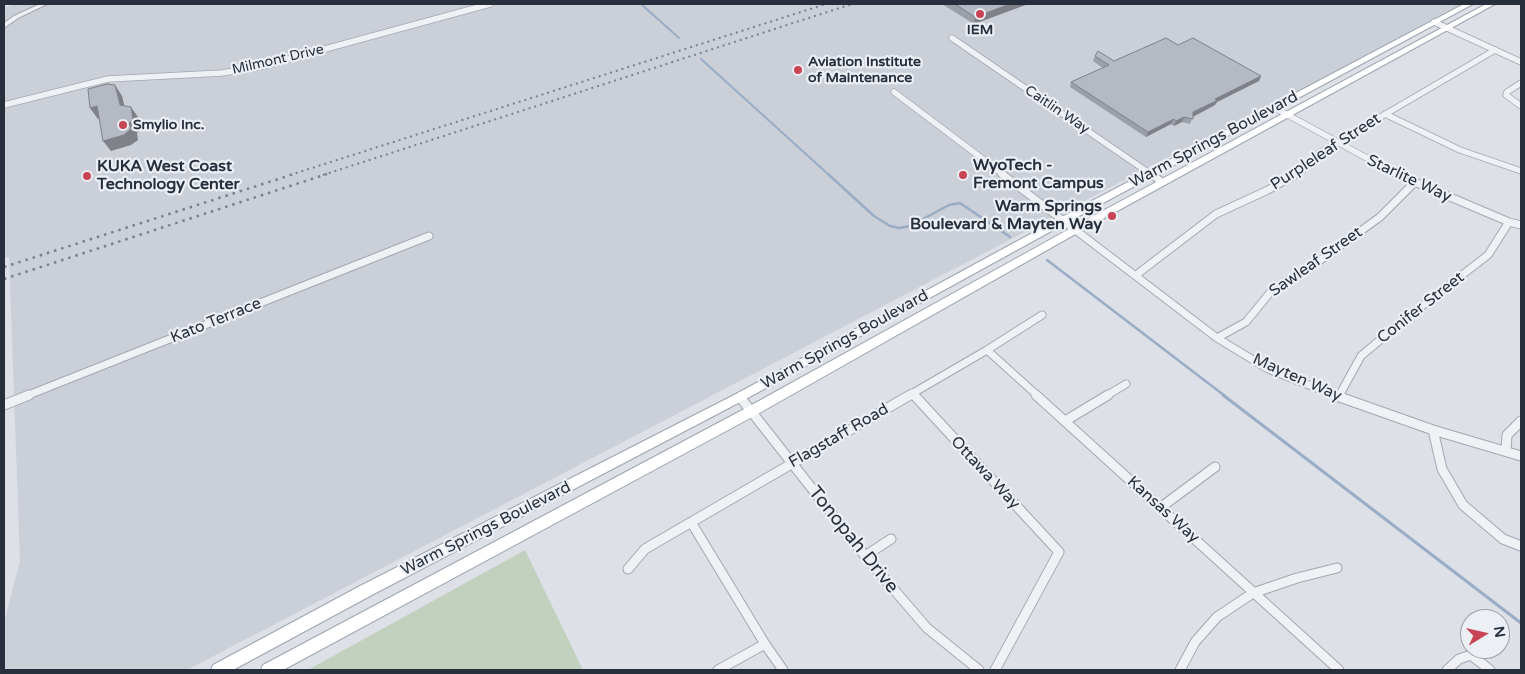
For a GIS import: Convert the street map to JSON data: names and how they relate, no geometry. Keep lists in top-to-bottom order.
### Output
{
  "streets": {
    "main road": ["Warm Springs Boulevard"],
    "street": [
      "Milmont Drive",
      "Caitlin Way",
      "Purpleleaf Street",
      "Starlite Way",
      "Sawleaf Street",
      "Conifer Street",
      "Kato Terrace",
      "Mayten Way",
      "Flagstaff Road",
      "Ottawa Way",
      "Kansas Way",
      "Tonopah Drive"
    ]
  },
  "crossings": [
    ["Caitlin Way", "Warm Springs Boulevard"],
    ["Warm Springs Boulevard", "Starlite Way"],
    ["Warm Springs Boulevard", "Mayten Way"],
    ["Warm Springs Boulevard", "Tonopah Drive"],
    ["Purpleleaf Street", "Starlite Way"],
    ["Purpleleaf Street", "Mayten Way"],
    ["Starlite Way", "Sawleaf Street"],
    ["Starlite Way", "Conifer Street"],
    ["Sawleaf Street", "Mayten Way"],
    ["Conifer Street", "Mayten Way"],
    ["Flagstaff Road", "Ottawa Way"],
    ["Flagstaff Road", "Kansas Way"],
    ["Flagstaff Road", "Tonopah Drive"]
  ],
  "places": [
    "IEM",
    "Aviation Institute of Maintenance",
    "Smylio Inc.",
    "WyoTech - Fremont Campus",
    "KUKA West Coast Technology Center",
    "Warm Springs Boulevard & Mayten Way"
  ],
  "north": "right"
}
